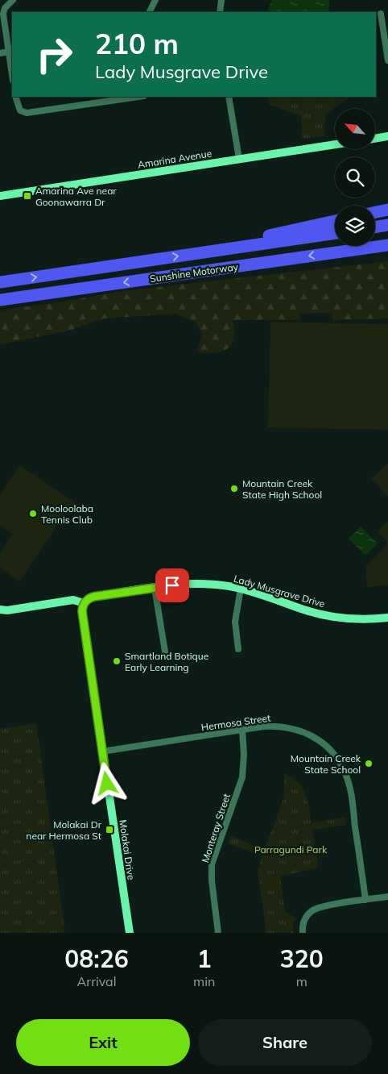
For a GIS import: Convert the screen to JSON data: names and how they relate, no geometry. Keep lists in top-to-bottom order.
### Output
{
  "streets": {
    "highway": ["Sunshine Motorway"],
    "street": [
      "Amarina Avenue",
      "Lady Musgrave Drive",
      "Hermosa Street",
      "Monteray Street",
      "Molakai Drive"
    ]
  },
  "crossings": [
    ["Lady Musgrave Drive", "Molakai Drive"],
    ["Hermosa Street", "Monteray Street"],
    ["Hermosa Street", "Molakai Drive"]
  ],
  "parks": ["Parragundi Park"],
  "places": {
    "transit": ["Amarina Ave near Goonawarra Dr", "Molakai Dr near Hermosa St"],
    "other": [
      "Mountain Creek State High School",
      "Mooloolaba Tennis Club",
      "Smartland Botique Early Learning",
      "Mountain Creek State School"
    ]
  },
  "north": "top left",
  "page": {
    "turn": ["210 m", "Lady Musgrave Drive"],
    "eta": [
      "08:26",
      "Arrival",
      "1",
      "min",
      "320",
      "m"
    ],
    "buttons": ["Exit", "Share"]
  }
}
